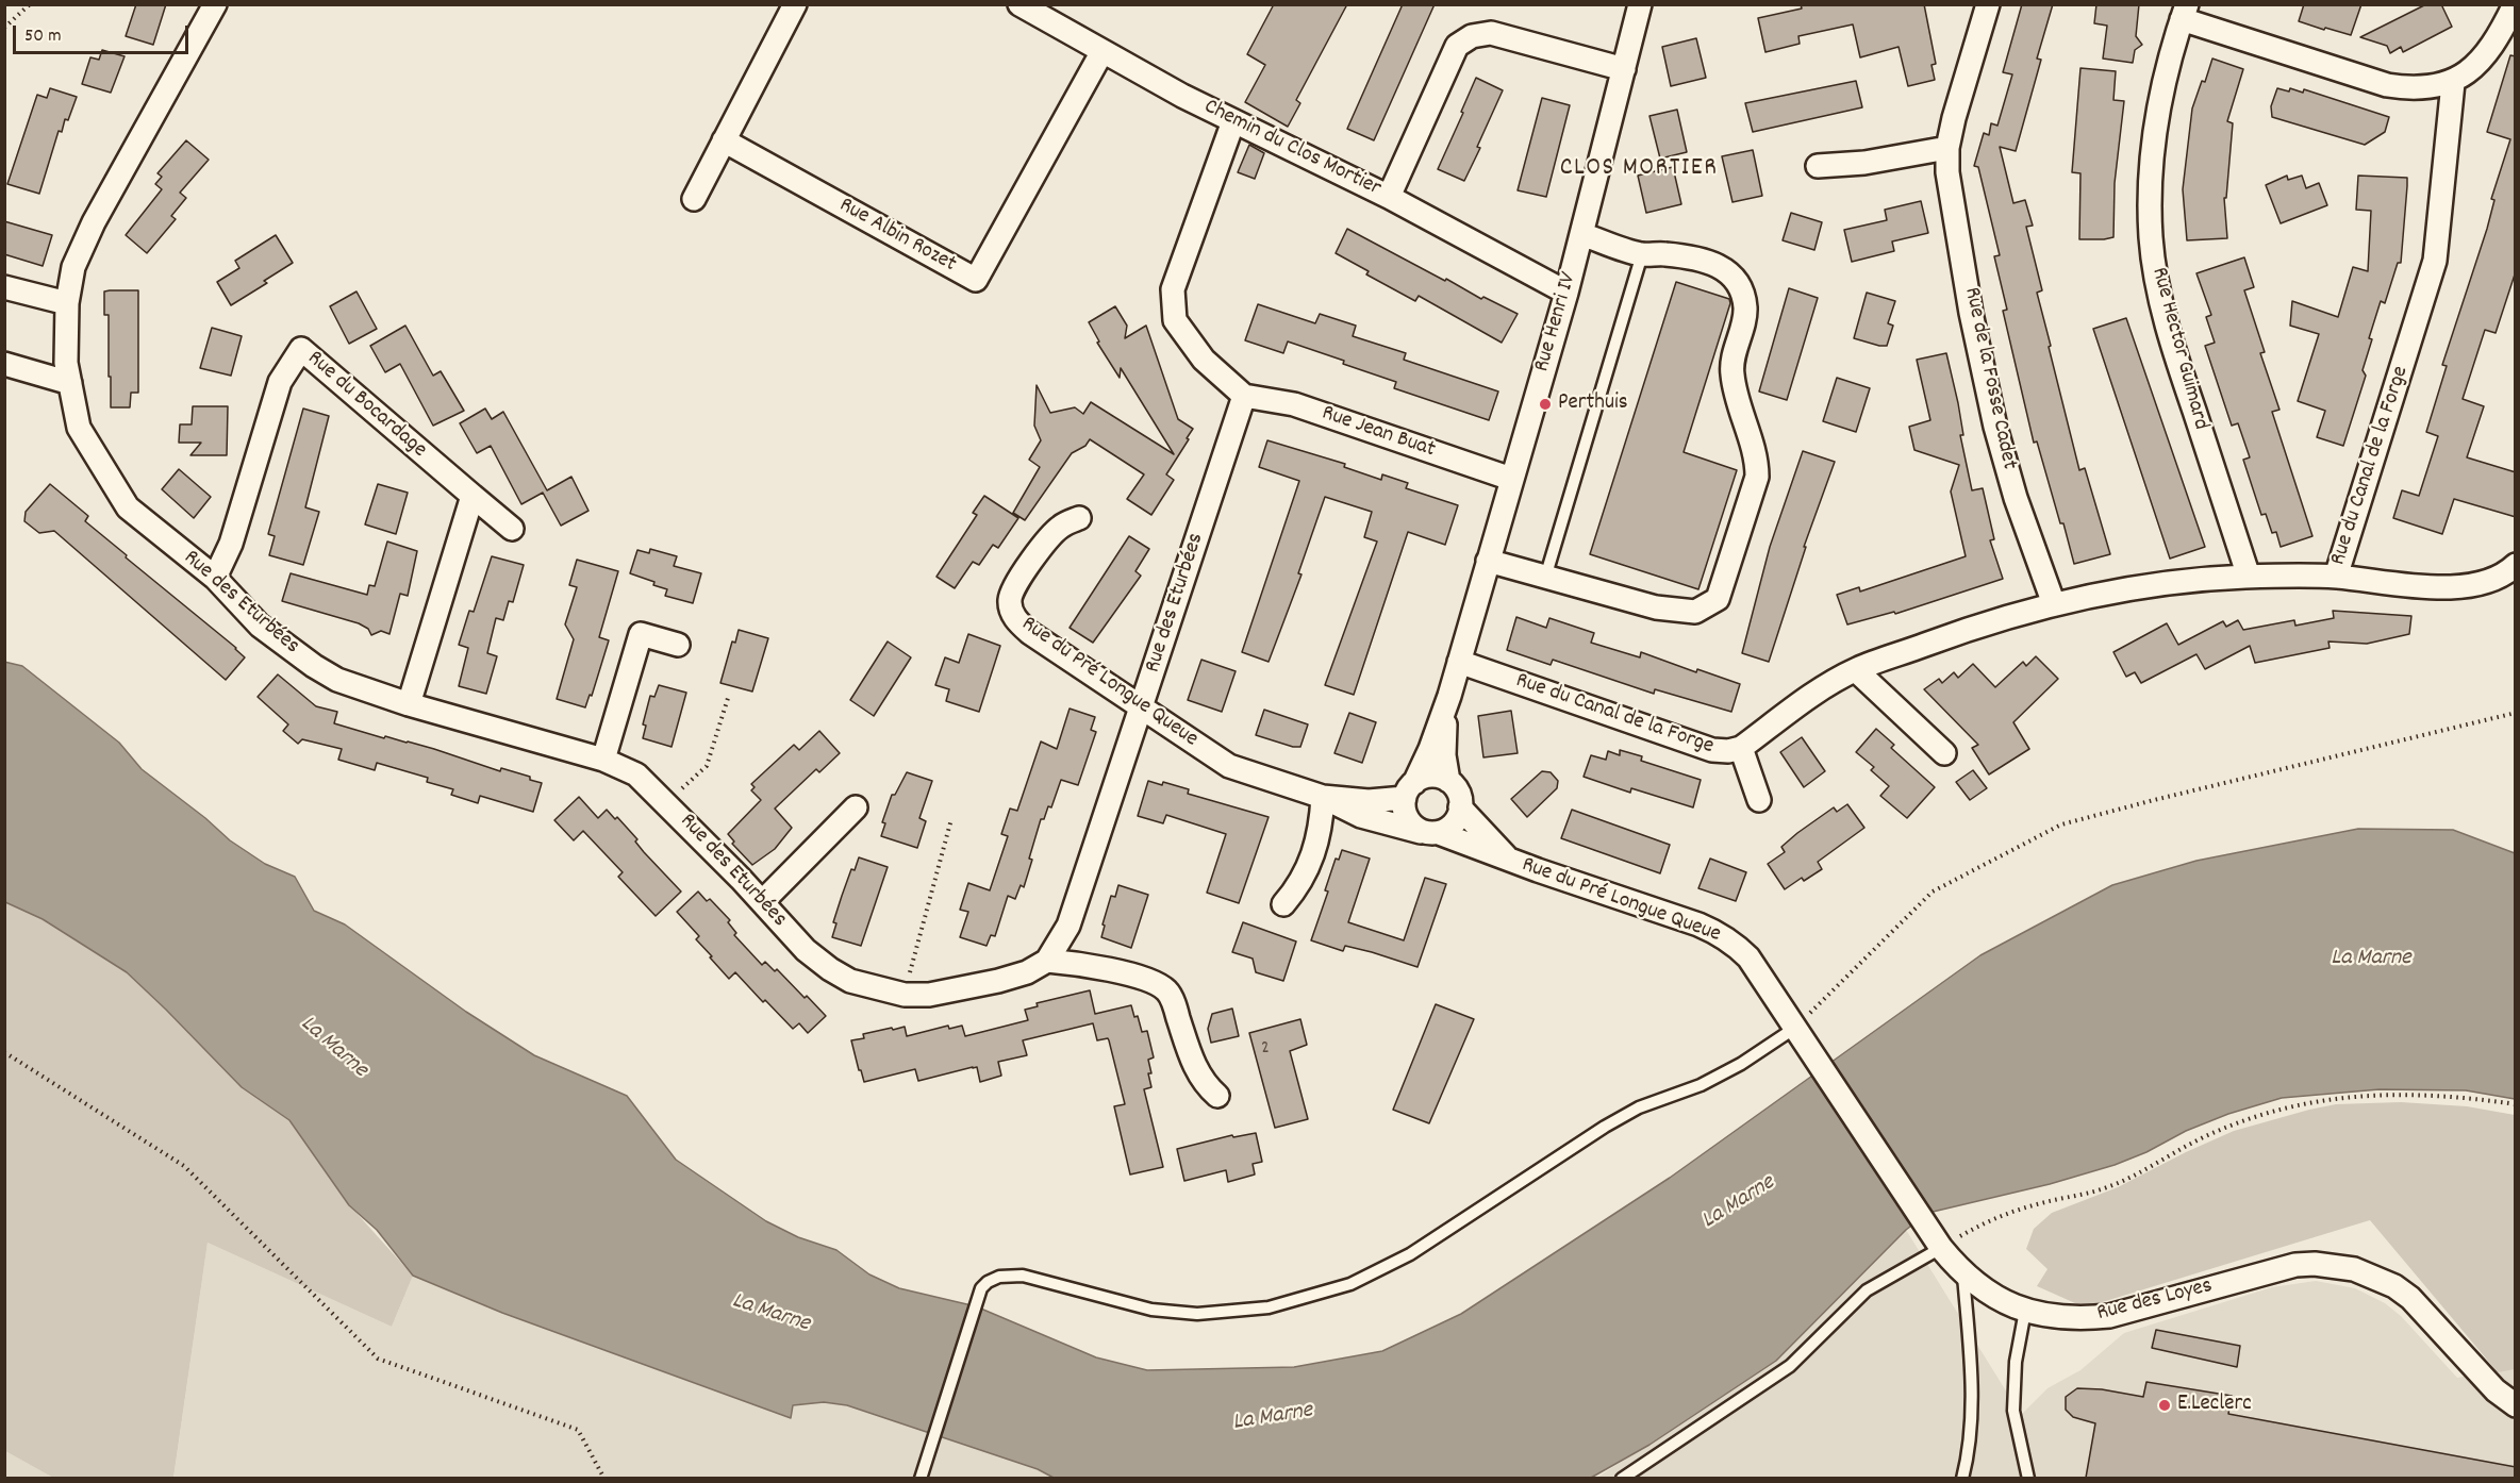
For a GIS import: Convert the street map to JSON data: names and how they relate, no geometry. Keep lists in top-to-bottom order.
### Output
{
  "streets": {
    "street": [
      "Chemin du Clos Mortier",
      "Rue Albin Rozet",
      "Rue Henri IV",
      "Rue Hector Guimard",
      "Rue de la Fosse Cadet",
      "Rue du Bocardage",
      "Rue Jean Buat",
      "Rue du Canal de la Forge",
      "Rue des Eturbées",
      "Rue du Pré Longue Queue",
      "Rue des Loyes"
    ]
  },
  "crossings": [
    ["Chemin du Clos Mortier", "Rue Albin Rozet"],
    ["Chemin du Clos Mortier", "Rue Henri IV"],
    ["Rue Henri IV", "Rue Jean Buat"],
    ["Rue Henri IV", "Rue du Canal de la Forge"],
    ["Rue Henri IV", "Rue du Pré Longue Queue"],
    ["Rue Hector Guimard", "Rue du Canal de la Forge"],
    ["Rue de la Fosse Cadet", "Rue du Canal de la Forge"],
    ["Rue du Bocardage", "Rue des Eturbées"],
    ["Rue Jean Buat", "Rue des Eturbées"],
    ["Rue des Eturbées", "Rue du Pré Longue Queue"],
    ["Rue du Pré Longue Queue", "Rue des Loyes"]
  ],
  "districts": ["CLOS MORTIER"],
  "water": ["La Marne"],
  "places": ["Perthuis", "E.Leclerc"],
  "house_numbers": ["2"],
  "scale_bar": "50 m"
}
